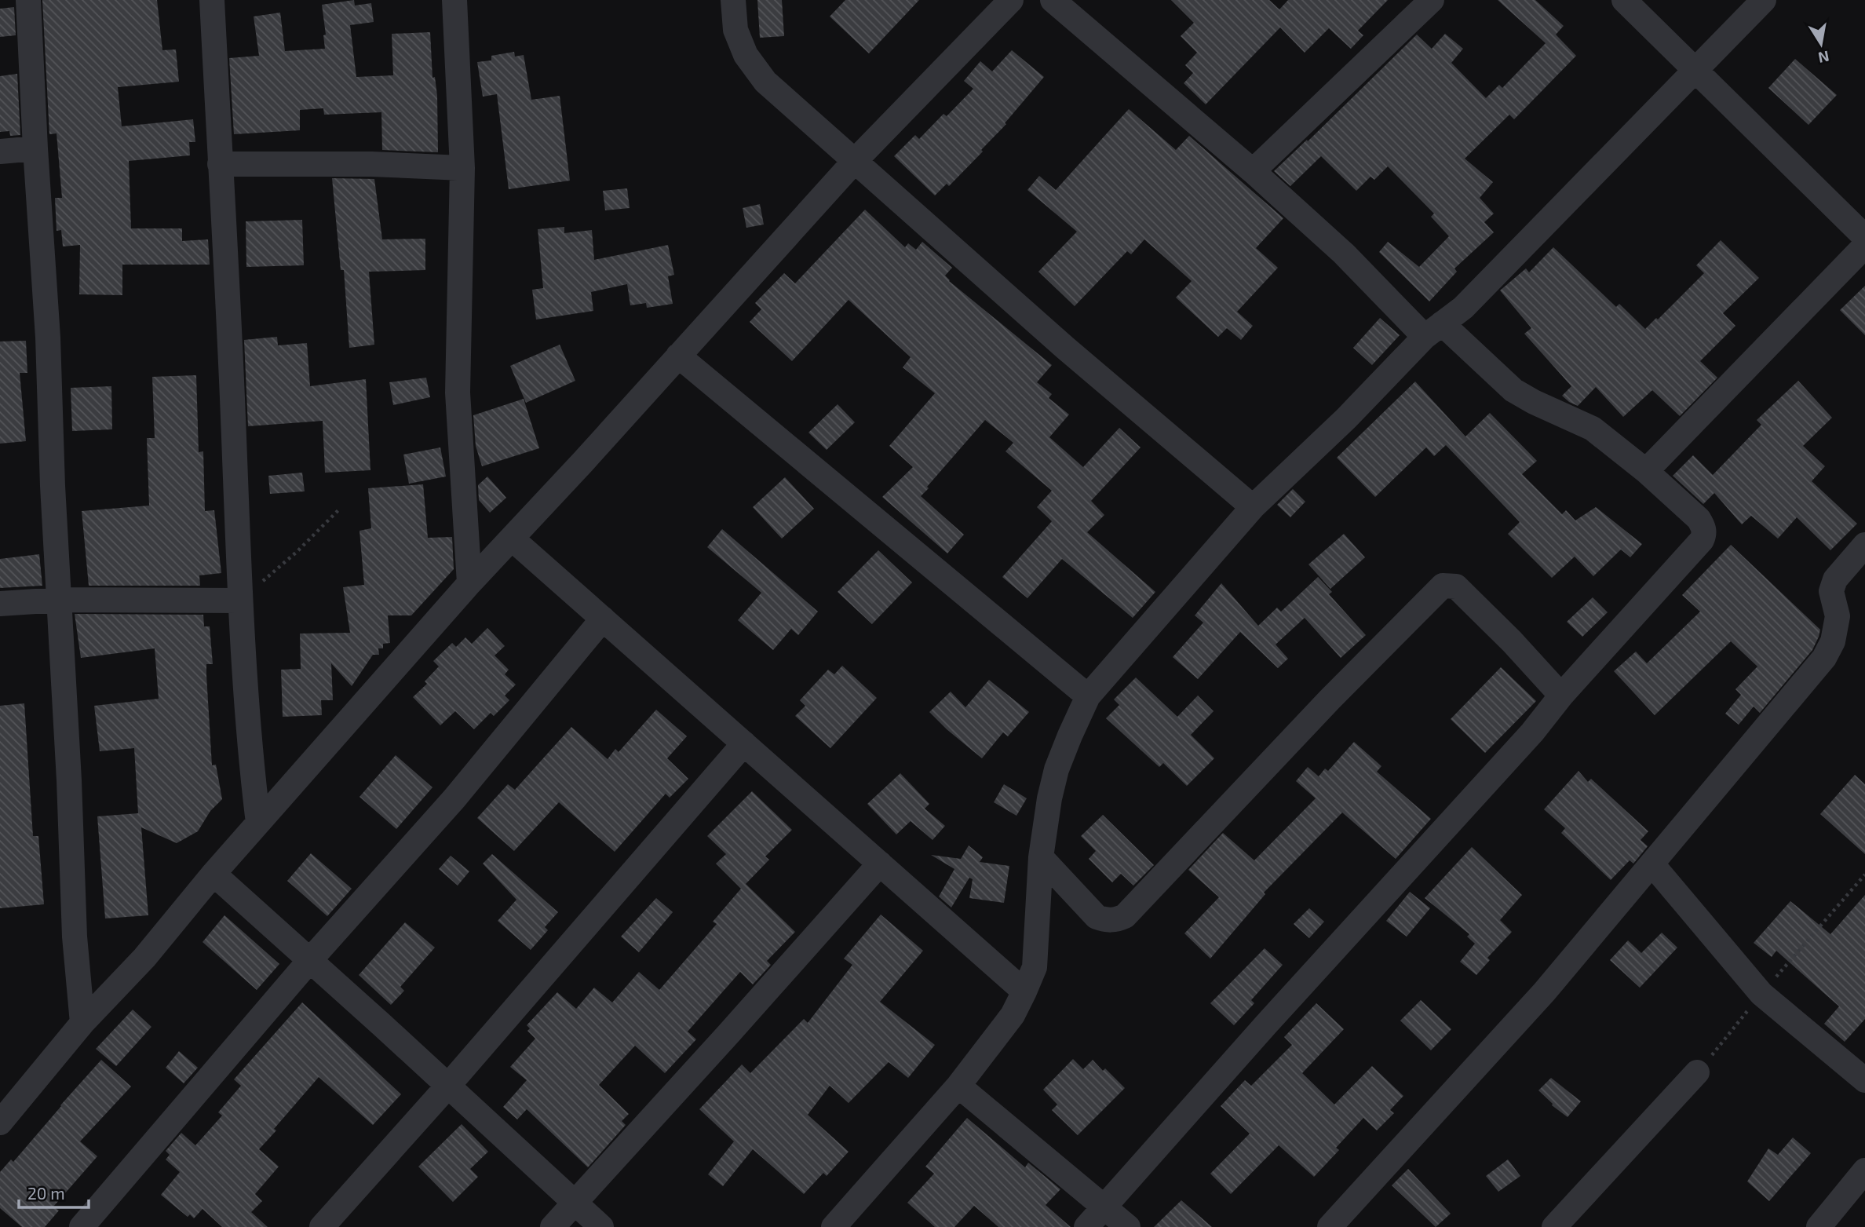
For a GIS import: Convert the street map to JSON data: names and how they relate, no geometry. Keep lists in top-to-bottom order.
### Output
{
  "scale_bar": "20 m",
  "north": "bottom"
}
